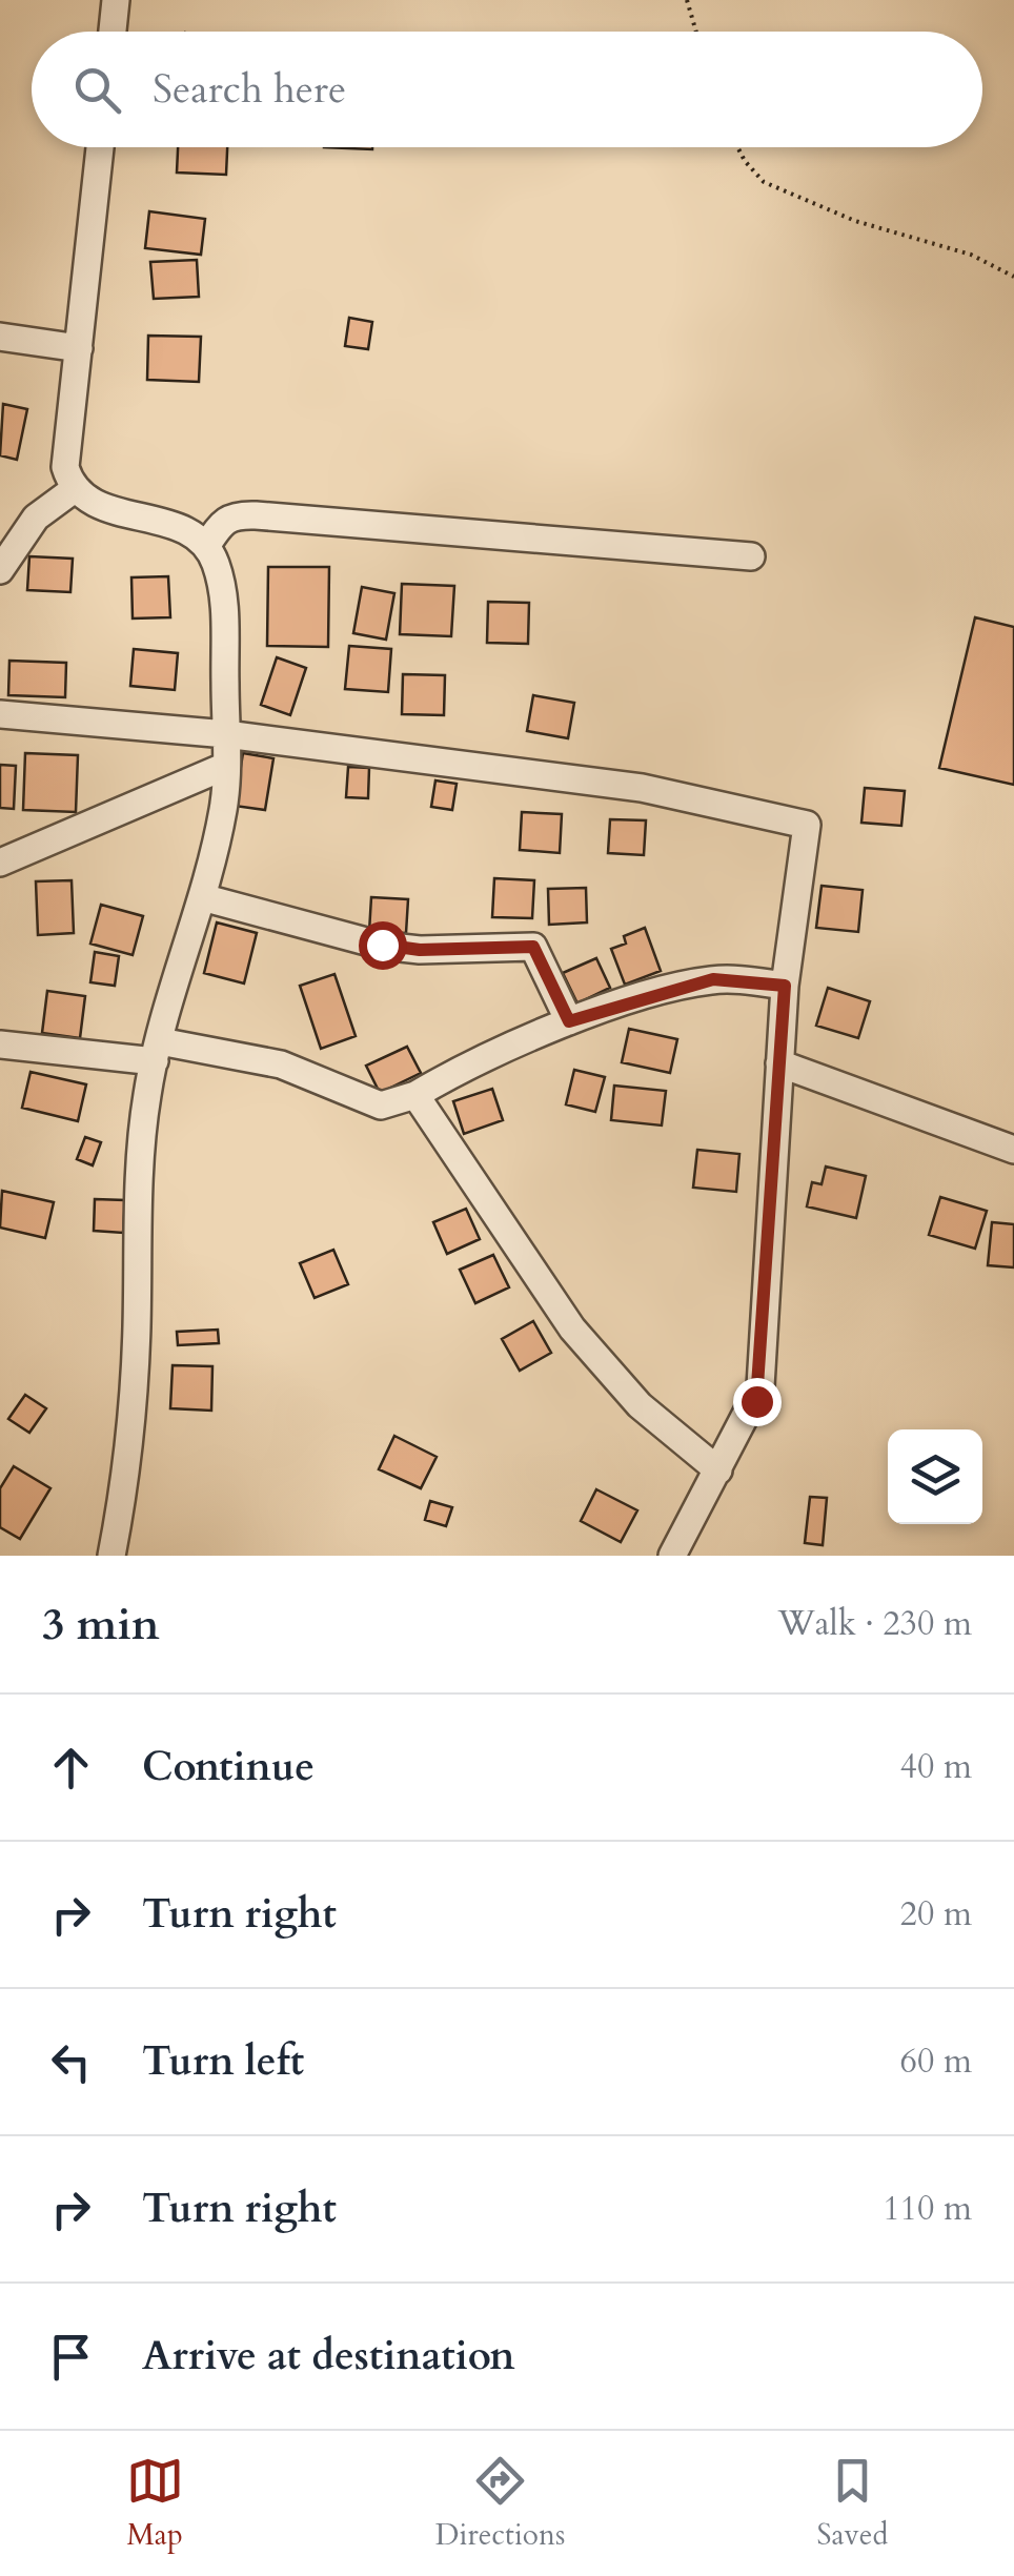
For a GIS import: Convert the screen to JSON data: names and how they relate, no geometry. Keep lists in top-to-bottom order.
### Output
{
  "page": {
    "search": "Search here",
    "heading": ["3 min", "Walk · 230 m"],
    "list": [
      ["Continue", "40 m"],
      ["Turn right", "20 m"],
      ["Turn left", "60 m"],
      ["Turn right", "110 m"],
      "Arrive at destination"
    ],
    "nav": ["Map", "Directions", "Saved"]
  }
}
